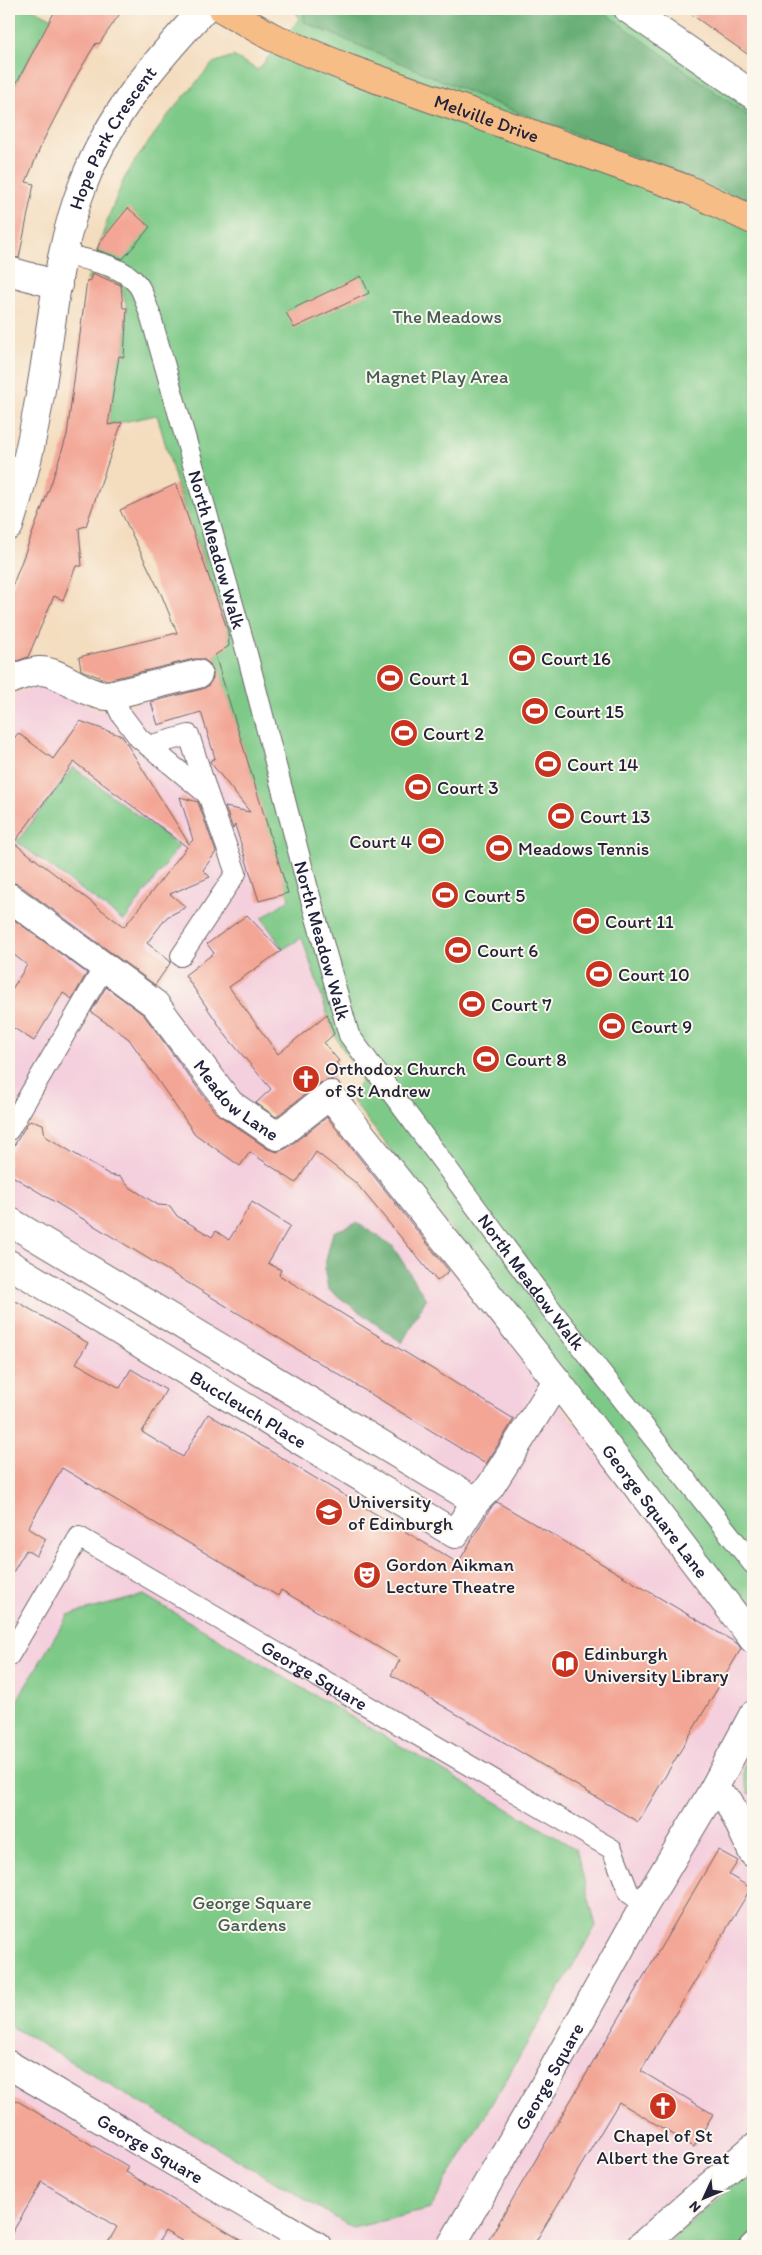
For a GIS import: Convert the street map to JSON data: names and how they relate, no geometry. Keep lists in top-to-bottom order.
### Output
{
  "streets": {
    "main road": ["Melville Drive"],
    "street": [
      "Hope Park Crescent",
      "North Meadow Walk",
      "Meadow Lane",
      "Buccleuch Place",
      "George Square Lane",
      "George Square"
    ]
  },
  "crossings": [
    ["Hope Park Crescent", "North Meadow Walk"],
    ["Meadow Lane", "Buccleuch Place"],
    ["Meadow Lane", "George Square Lane"],
    ["Buccleuch Place", "George Square Lane"]
  ],
  "parks": ["The Meadows", "Magnet Play Area", "George Square Gardens"],
  "places": {
    "sports": [
      "Court 16",
      "Court 1",
      "Court 15",
      "Court 2",
      "Court 14",
      "Court 3",
      "Court 13",
      "Court 4",
      "Meadows Tennis",
      "Court 5",
      "Court 11",
      "Court 6",
      "Court 10",
      "Court 7",
      "Court 9",
      "Court 8"
    ],
    "church": ["Orthodox Church of St Andrew", "Chapel of St Albert the Great"],
    "school or university": ["University of Edinburgh"],
    "theatre": ["Gordon Aikman Lecture Theatre"],
    "library": ["Edinburgh University Library"]
  },
  "north": "bottom left"
}
